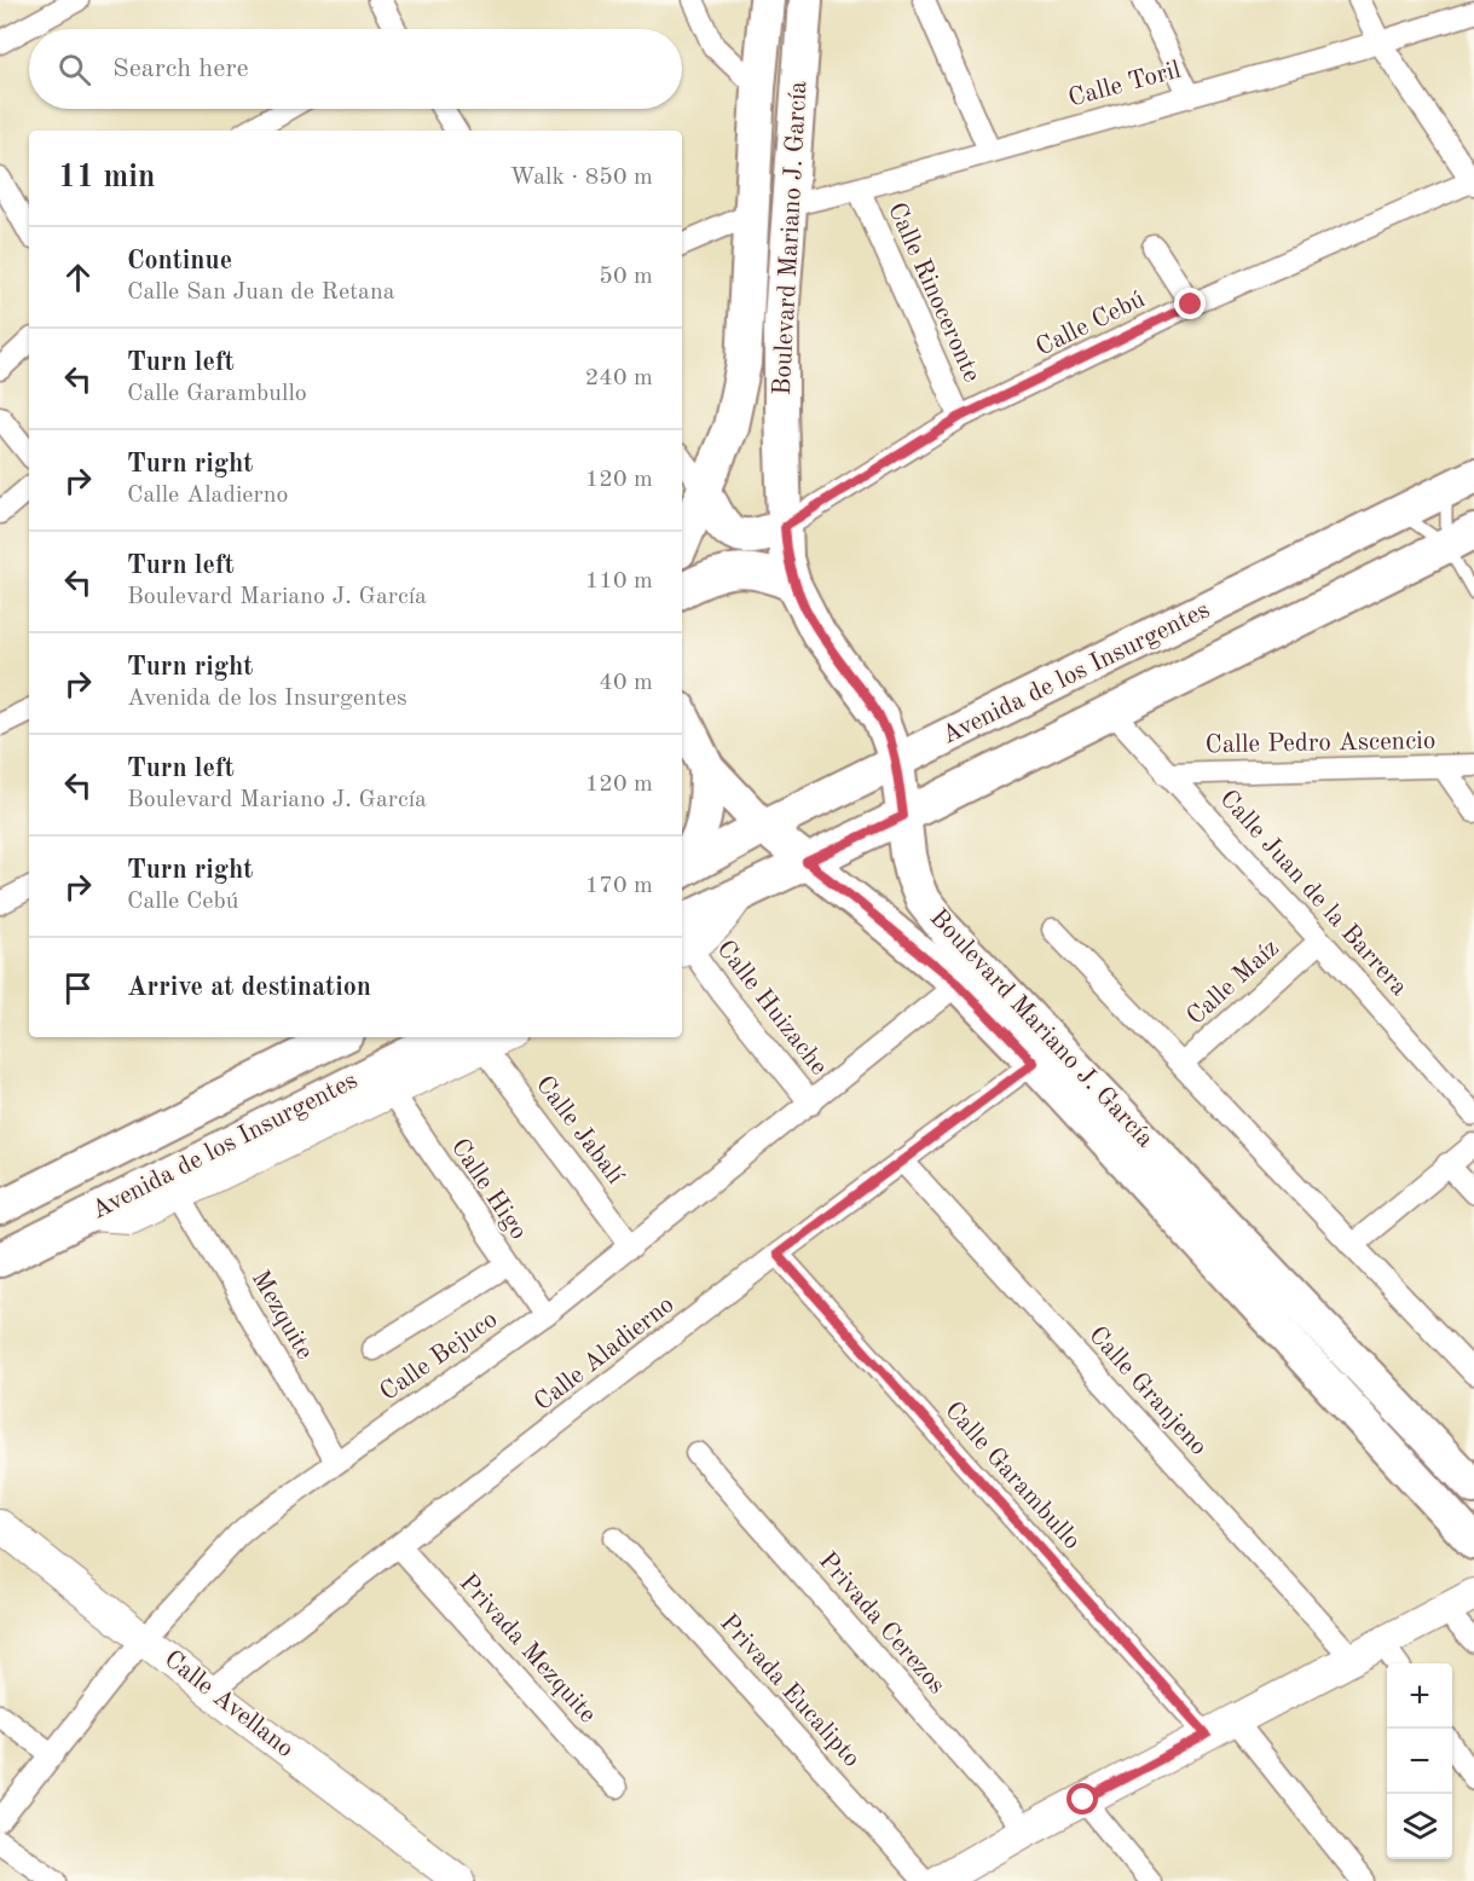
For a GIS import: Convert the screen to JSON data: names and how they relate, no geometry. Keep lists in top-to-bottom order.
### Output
{
  "streets": {
    "main road": ["Boulevard Mariano J. García", "Avenida de los Insurgentes"],
    "street": [
      "Calle Toril",
      "Calle Rinoceronte",
      "Calle Cebú",
      "Calle Pedro Ascencio",
      "Calle Juan de la Barrera",
      "Calle Maíz",
      "Calle Huizache",
      "Calle Jabalí",
      "Calle Higo",
      "Mezquite",
      "Calle Aladierno",
      "Calle Bejuco",
      "Calle Granjeno",
      "Calle Garambullo",
      "Privada Cerezos",
      "Privada Mezquite",
      "Privada Eucalipto",
      "Calle Avellano"
    ]
  },
  "crossings": [
    ["Calle Toril", "Boulevard Mariano J. García"],
    ["Calle Toril", "Calle Rinoceronte"],
    ["Boulevard Mariano J. García", "Calle Cebú"],
    ["Boulevard Mariano J. García", "Avenida de los Insurgentes"],
    ["Boulevard Mariano J. García", "Calle Aladierno"],
    ["Boulevard Mariano J. García", "Calle Bejuco"],
    ["Calle Rinoceronte", "Calle Cebú"],
    ["Avenida de los Insurgentes", "Calle Juan de la Barrera"],
    ["Avenida de los Insurgentes", "Calle Huizache"],
    ["Calle Pedro Ascencio", "Calle Juan de la Barrera"],
    ["Calle Juan de la Barrera", "Calle Maíz"],
    ["Calle Huizache", "Calle Bejuco"],
    ["Calle Jabalí", "Calle Bejuco"],
    ["Calle Higo", "Calle Bejuco"],
    ["Mezquite", "Calle Bejuco"],
    ["Calle Aladierno", "Calle Granjeno"],
    ["Calle Aladierno", "Calle Garambullo"],
    ["Calle Aladierno", "Privada Mezquite"],
    ["Calle Aladierno", "Calle Avellano"],
    ["Calle Bejuco", "Calle Avellano"]
  ],
  "page": {
    "search": "Search here",
    "heading": ["11 min", "Walk · 850 m"],
    "list": [
      ["Continue", "Calle San Juan de Retana", "50 m"],
      ["Turn left", "Calle Garambullo", "240 m"],
      ["Turn right", "Calle Aladierno", "120 m"],
      ["Turn left", "Boulevard Mariano J. García", "110 m"],
      ["Turn right", "Avenida de los Insurgentes", "40 m"],
      ["Turn left", "Boulevard Mariano J. García", "120 m"],
      ["Turn right", "Calle Cebú", "170 m"],
      "Arrive at destination"
    ],
    "map_buttons": ["+", "−"]
  }
}
